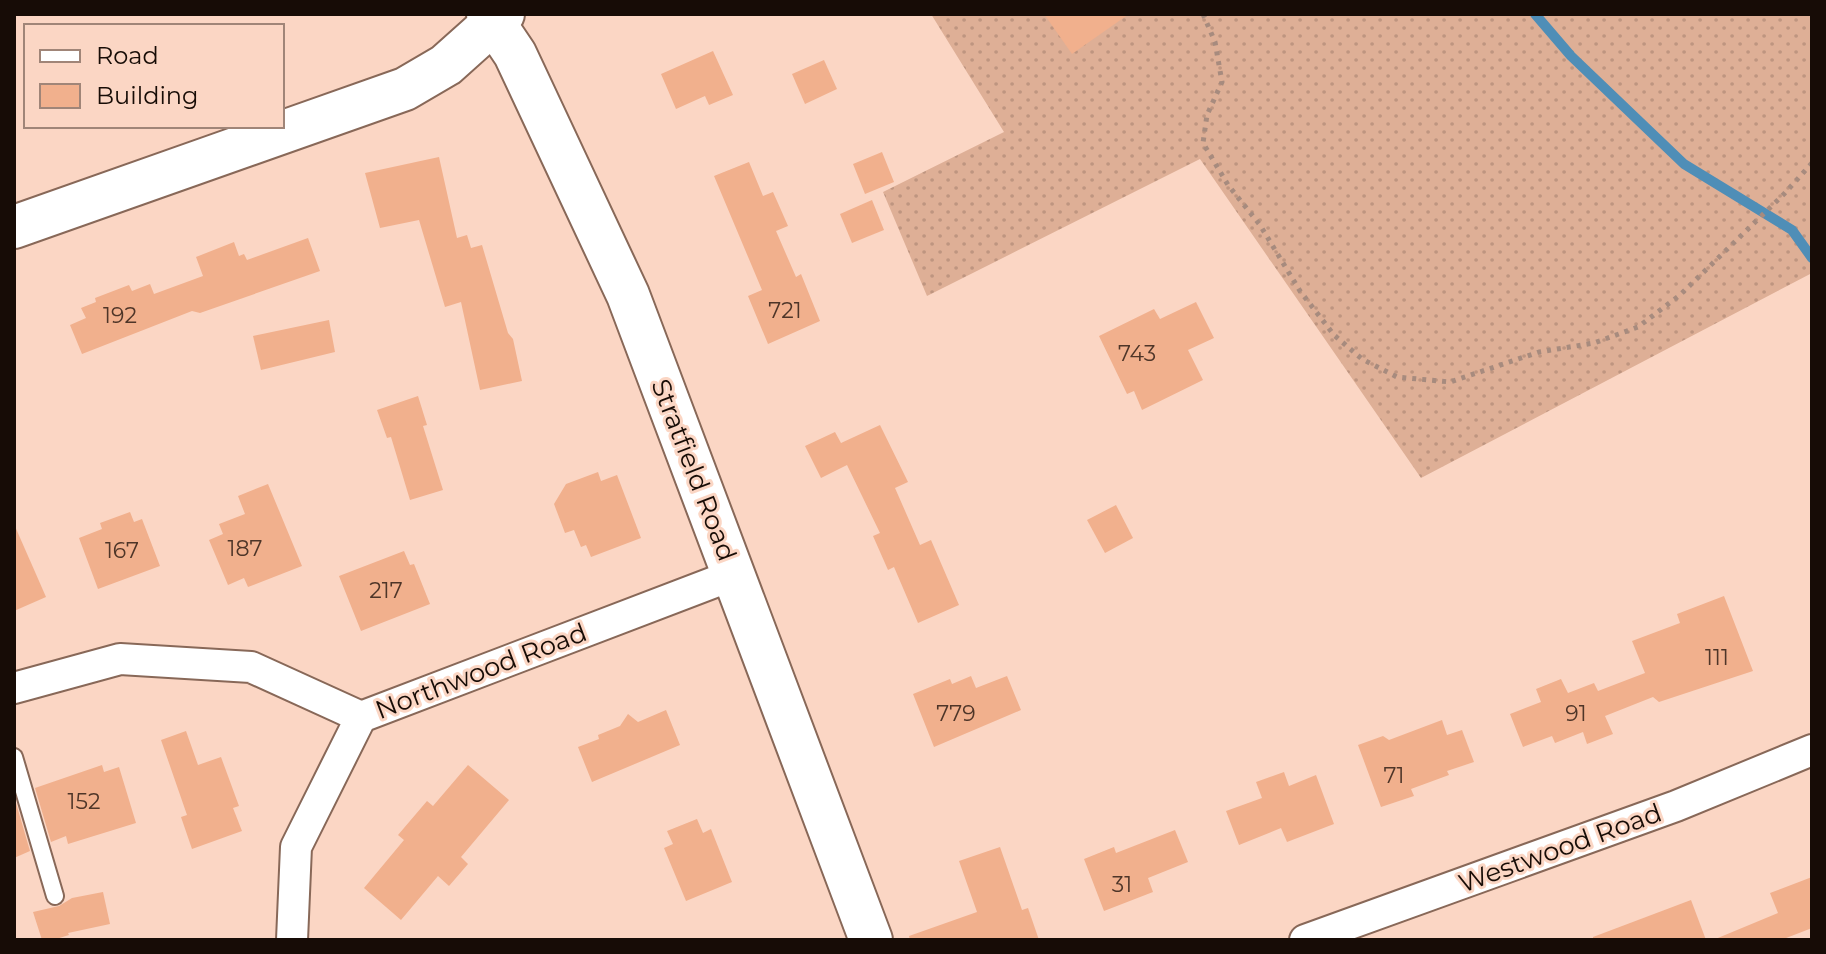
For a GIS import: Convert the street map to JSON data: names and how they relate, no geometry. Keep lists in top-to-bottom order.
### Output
{
  "streets": {
    "main road": ["Stratfield Road"],
    "street": ["Northwood Road", "Westwood Road"]
  },
  "crossings": [
    ["Stratfield Road", "Northwood Road"]
  ],
  "house_numbers": [
    "721",
    "192",
    "743",
    "187",
    "167",
    "217",
    "111",
    "779",
    "91",
    "71",
    "152",
    "31"
  ],
  "legend": ["Road", "Building"]
}
